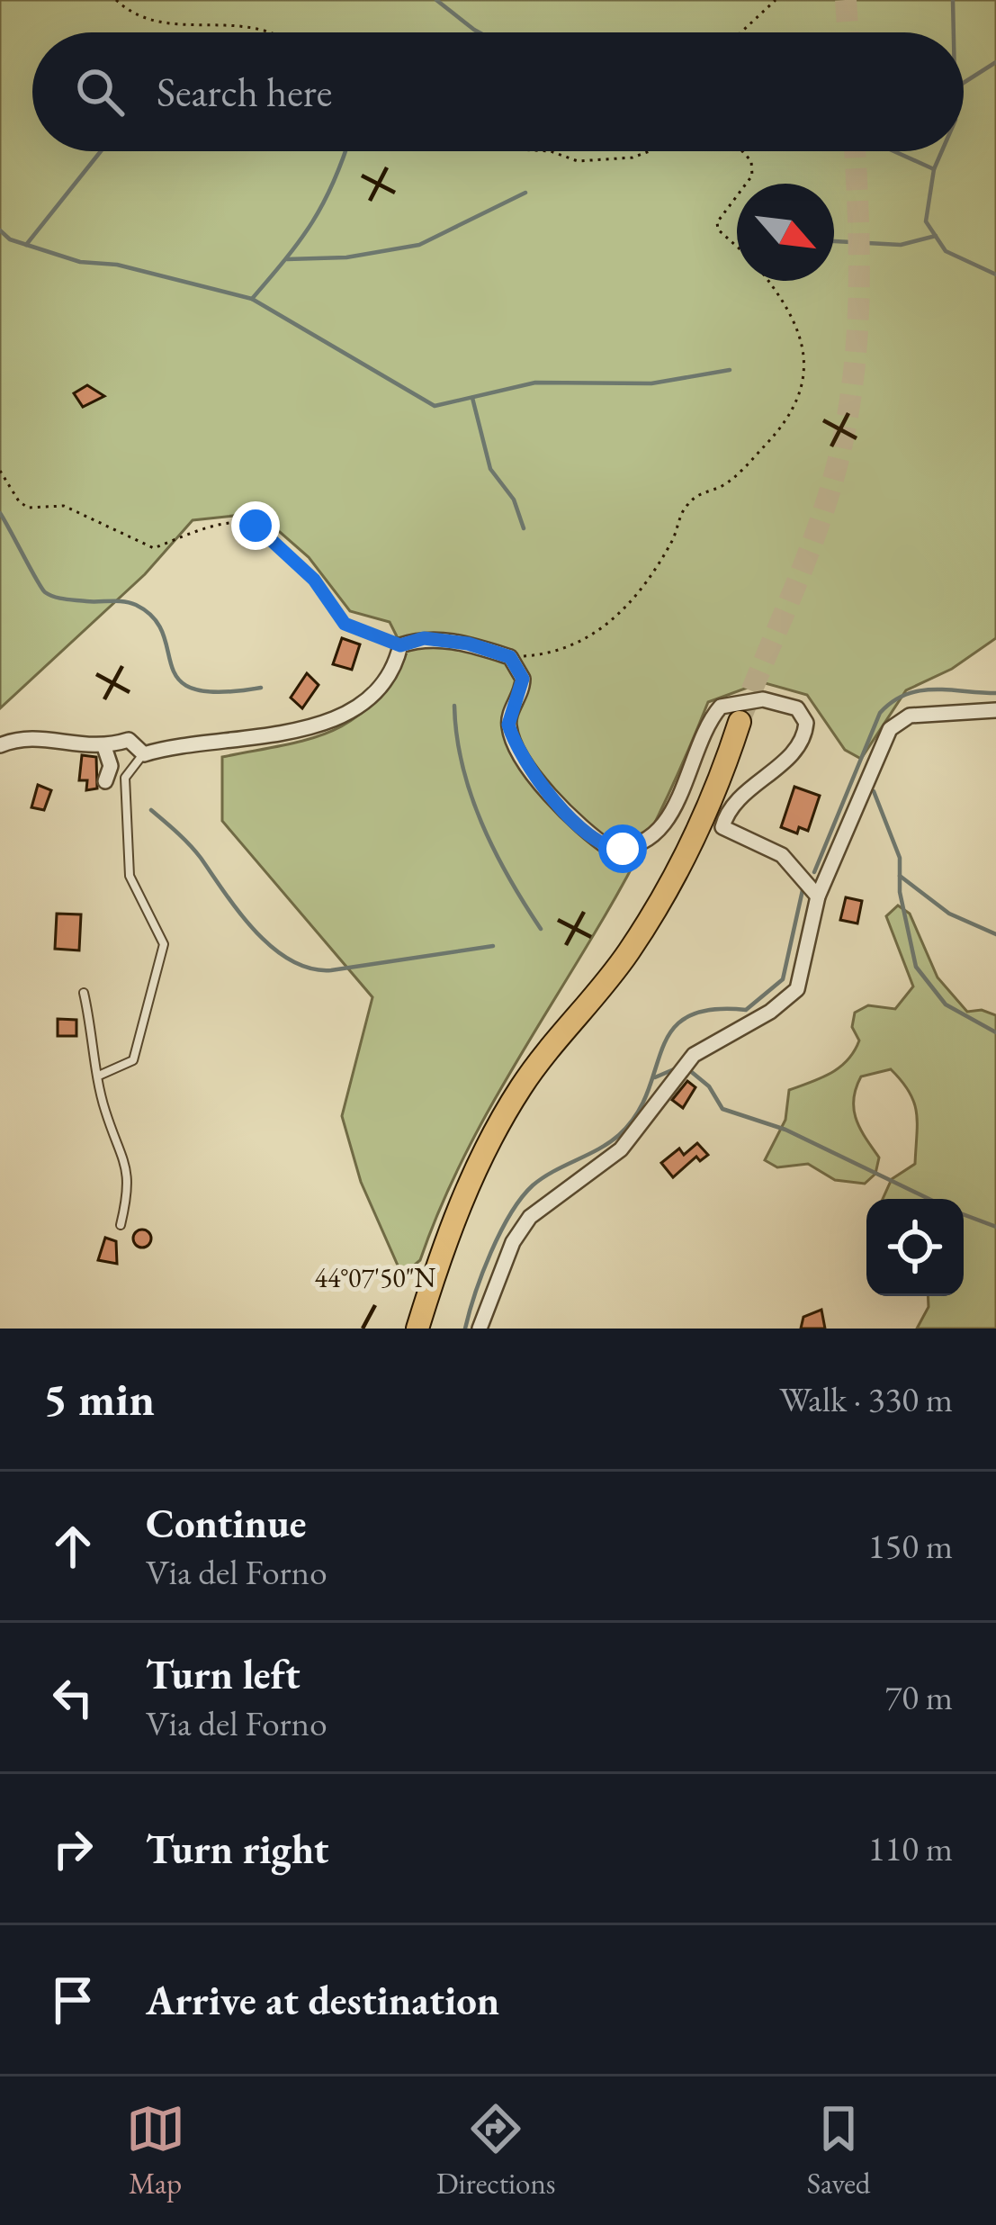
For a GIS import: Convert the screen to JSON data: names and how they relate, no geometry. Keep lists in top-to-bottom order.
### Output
{
  "north": "bottom right",
  "page": {
    "search": "Search here",
    "heading": ["5 min", "Walk · 330 m"],
    "list": [
      ["Continue", "Via del Forno", "150 m"],
      ["Turn left", "Via del Forno", "70 m"],
      ["Turn right", "110 m"],
      "Arrive at destination"
    ],
    "nav": ["Map", "Directions", "Saved"]
  },
  "coordinates": ["44°07'50\"N"]
}
